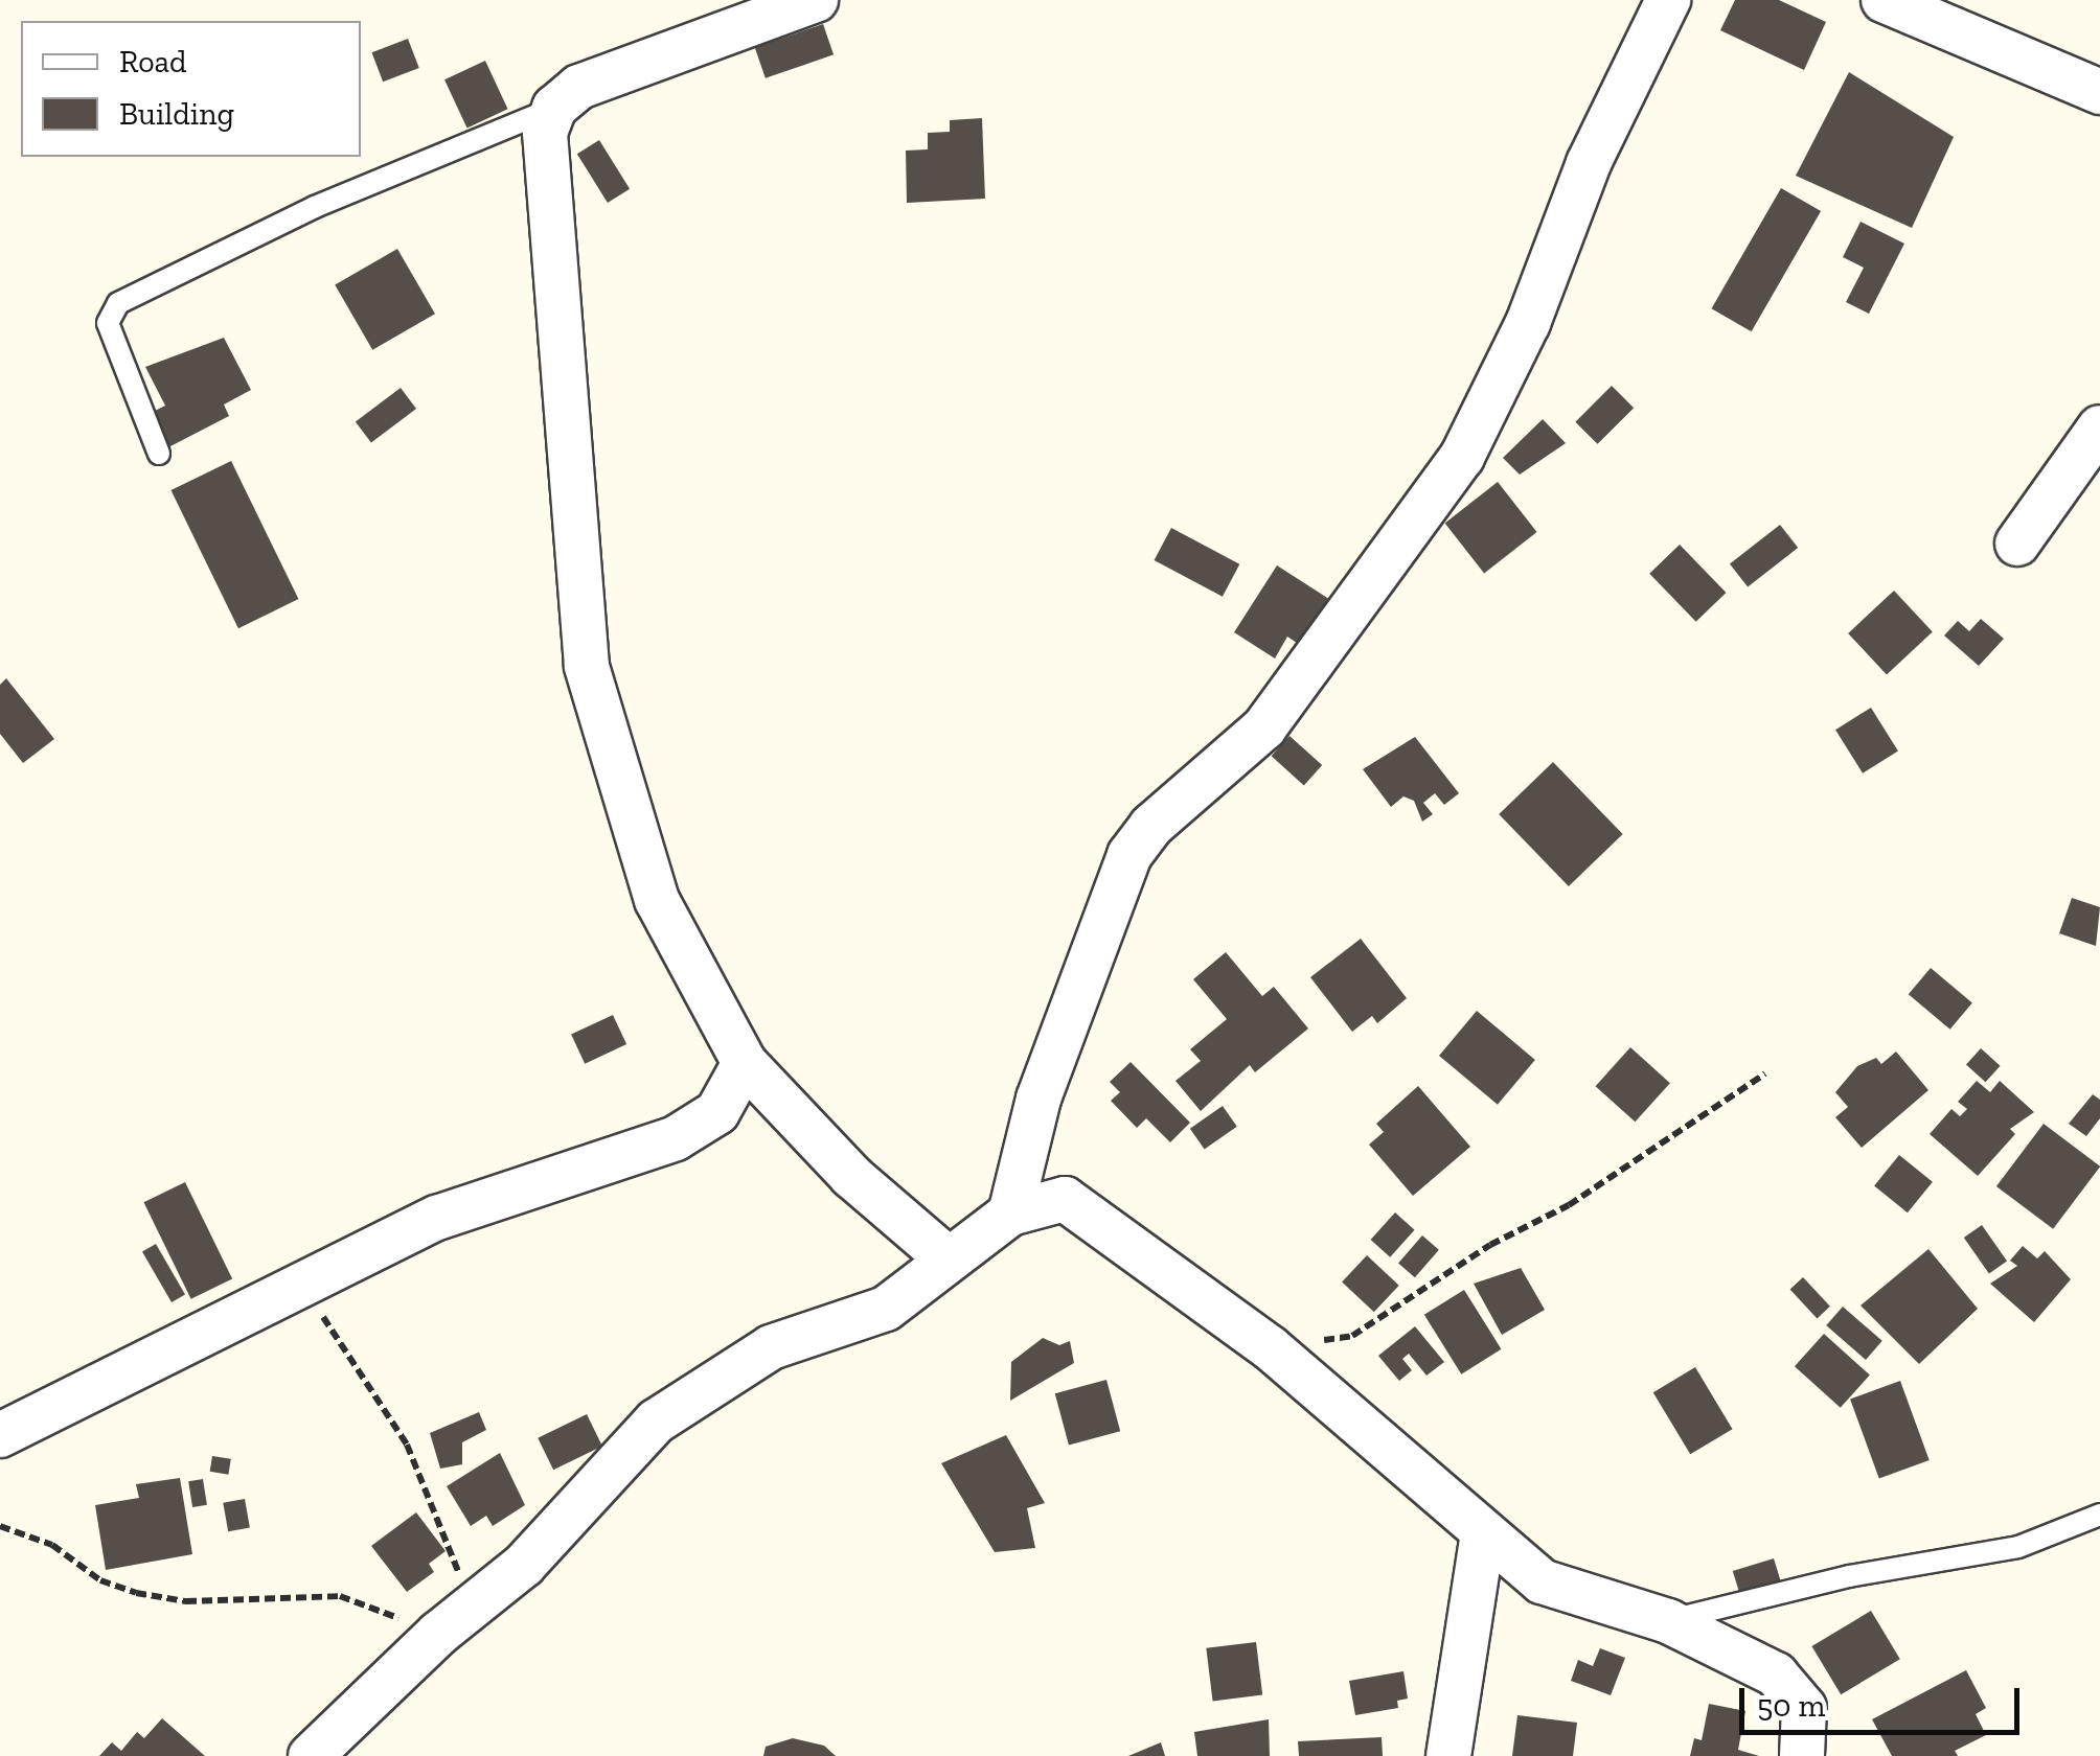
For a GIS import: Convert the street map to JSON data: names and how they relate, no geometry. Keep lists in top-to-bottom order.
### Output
{
  "legend": ["Road", "Building"],
  "scale_bar": "50 m"
}
